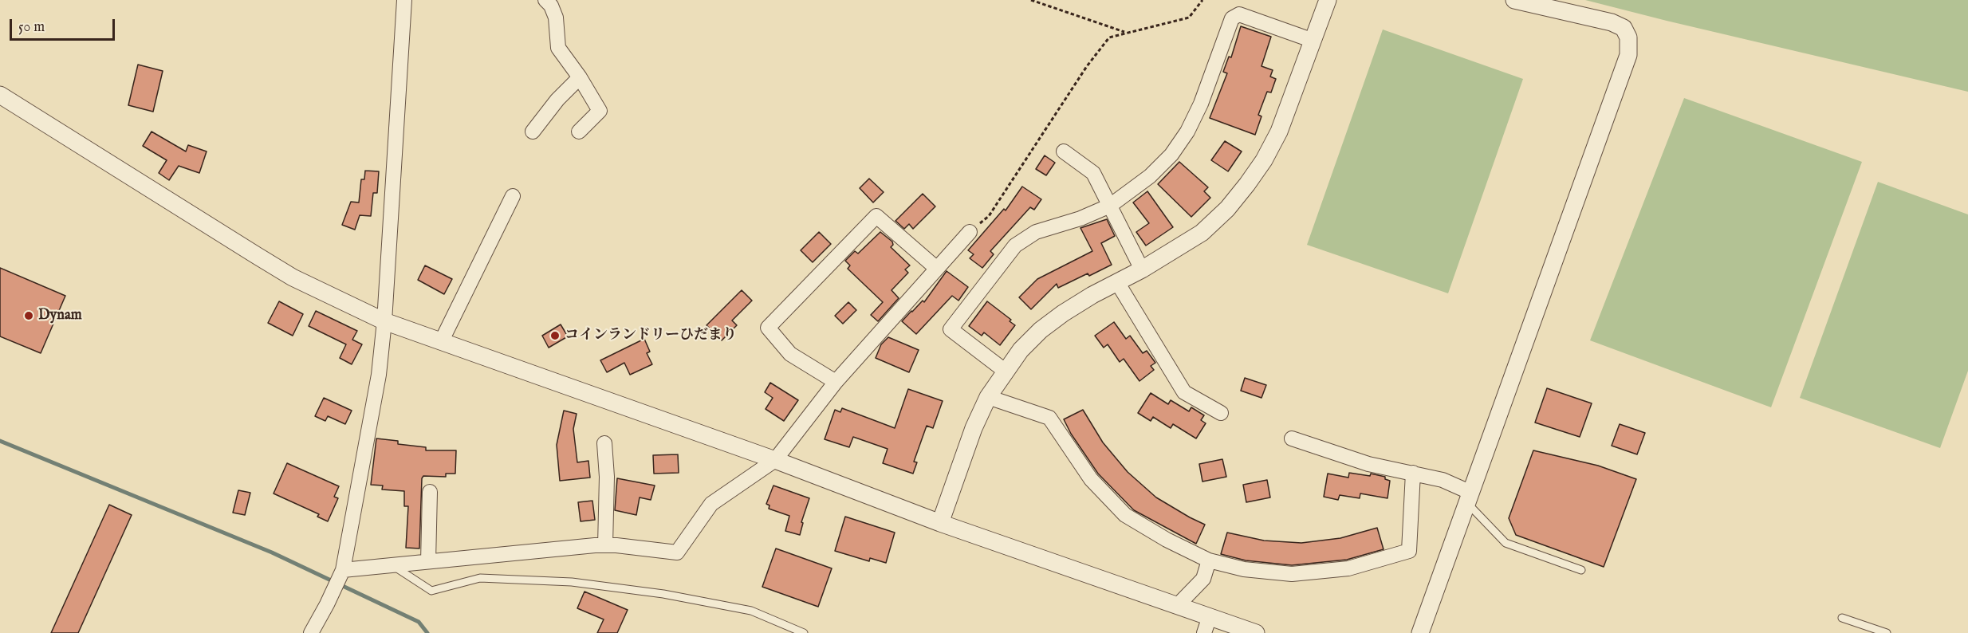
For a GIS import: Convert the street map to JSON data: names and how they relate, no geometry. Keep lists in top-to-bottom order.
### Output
{
  "places": ["Dynam", "コインランドリーひだまり"],
  "scale_bar": "50 m"
}
